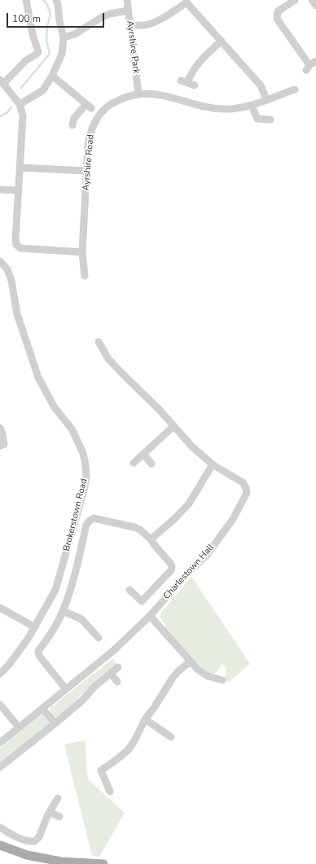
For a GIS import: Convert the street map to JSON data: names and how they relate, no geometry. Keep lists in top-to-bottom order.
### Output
{
  "streets": {
    "street": [
      "Ayrshire Park",
      "Ayrshire Road",
      "Brokerstown Road",
      "Charlestown Hall"
    ]
  },
  "crossings": [
    ["Ayrshire Park", "Ayrshire Road"]
  ],
  "scale_bar": "100 m"
}
